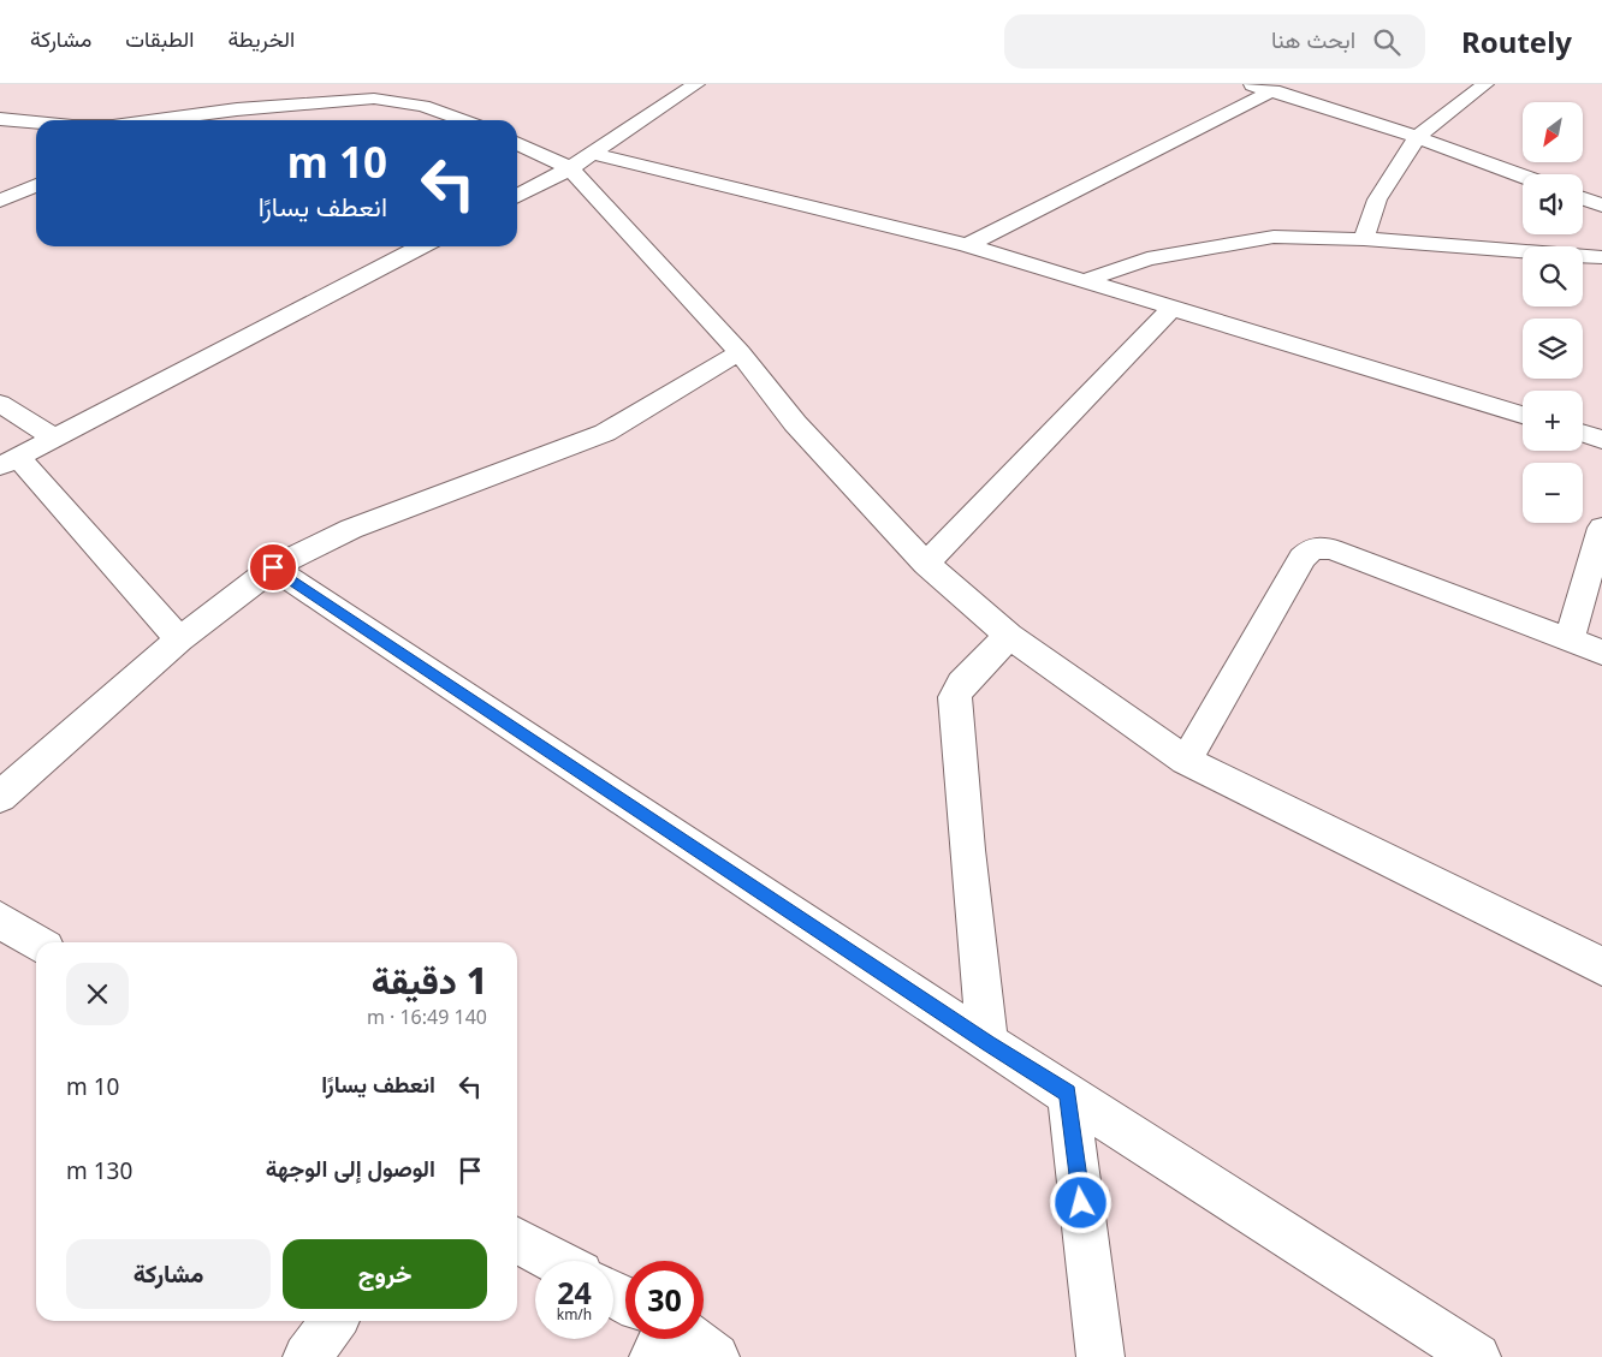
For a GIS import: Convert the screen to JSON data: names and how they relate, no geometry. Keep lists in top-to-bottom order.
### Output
{
  "north": "bottom left",
  "page": {
    "header": "Routely",
    "search": "ابحث هنا",
    "nav": ["الخريطة", "الطبقات", "مشاركة"],
    "map_buttons": ["+", "−"],
    "turn": ["10 m", "انعطف يسارًا"],
    "heading": ["1 دقيقة", "140 m · 16:49"],
    "list": [
      {
        "name": "انعطف يسارًا",
        "value": "10 m"
      },
      {
        "name": "الوصول إلى الوجهة",
        "value": "130 m"
      }
    ],
    "buttons": ["خروج", "مشاركة"],
    "speed": "24 km/h",
    "limit": "30"
  }
}
